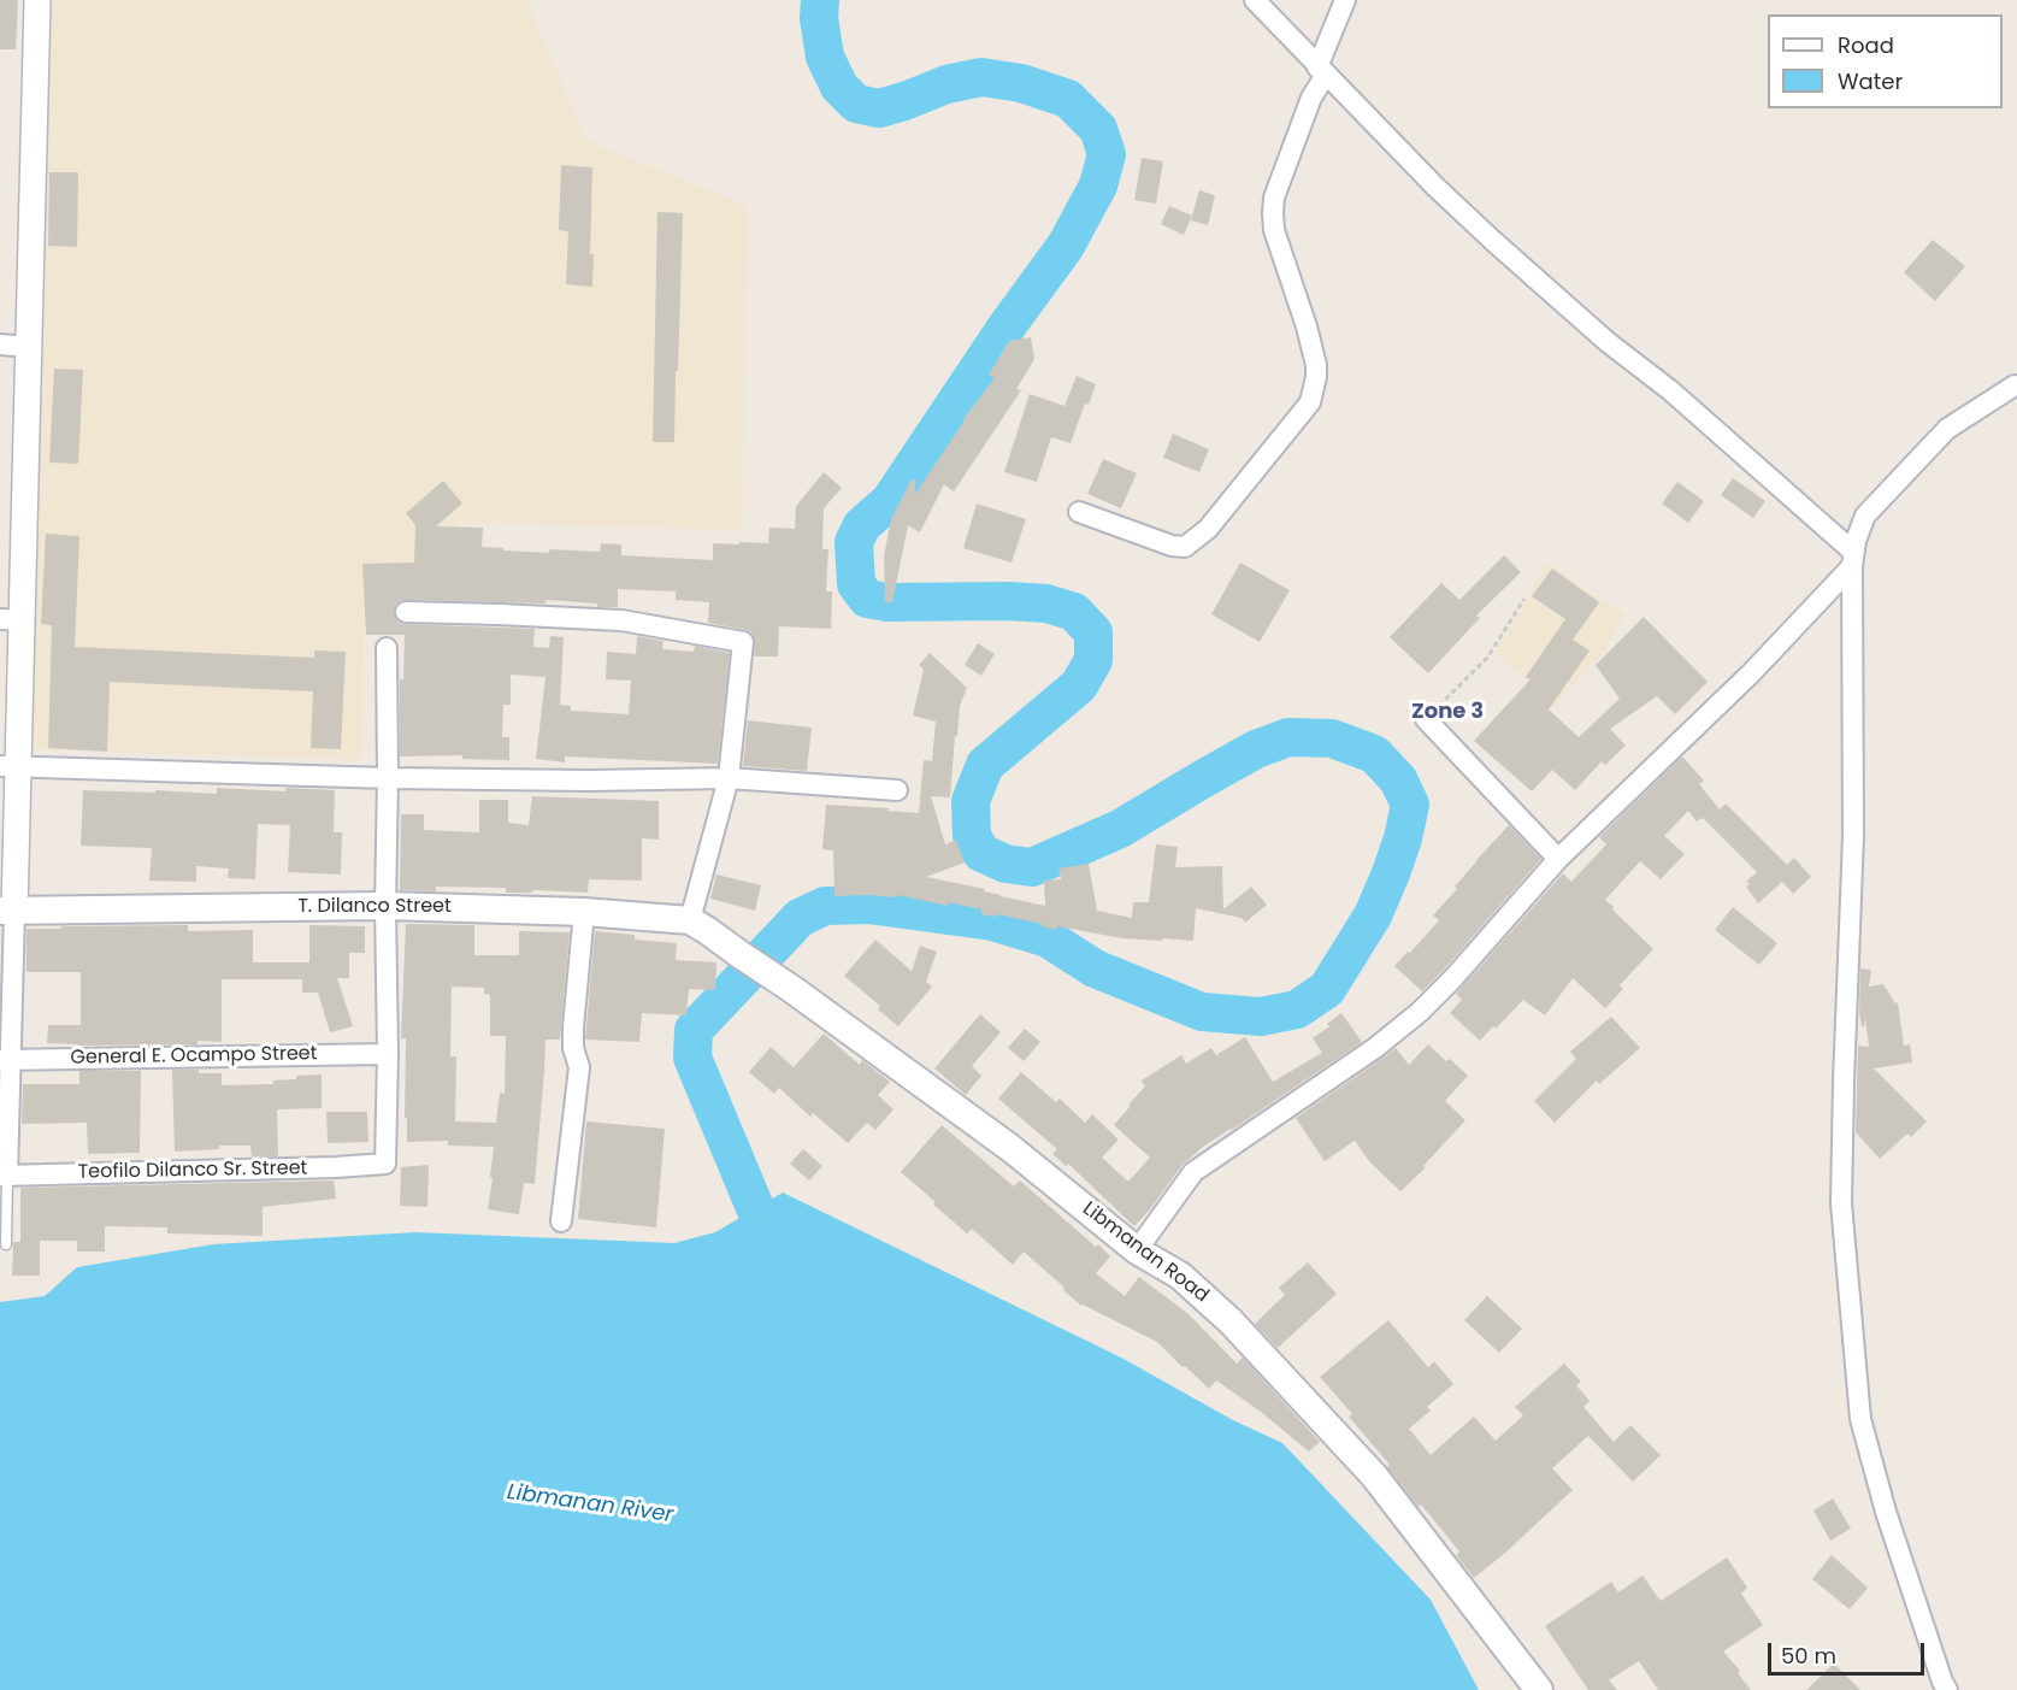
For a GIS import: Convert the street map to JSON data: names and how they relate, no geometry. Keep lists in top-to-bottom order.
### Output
{
  "streets": {
    "main road": ["T. Dilanco Street", "Libmanan Road"],
    "street": ["General E. Ocampo Street", "Teofilo Dilanco Sr. Street"]
  },
  "crossings": [
    ["T. Dilanco Street", "Libmanan Road"],
    ["General E. Ocampo Street", "Teofilo Dilanco Sr. Street"]
  ],
  "districts": ["Zone 3"],
  "water": ["Libmanan River"],
  "legend": ["Road", "Water"],
  "scale_bar": "50 m"
}
